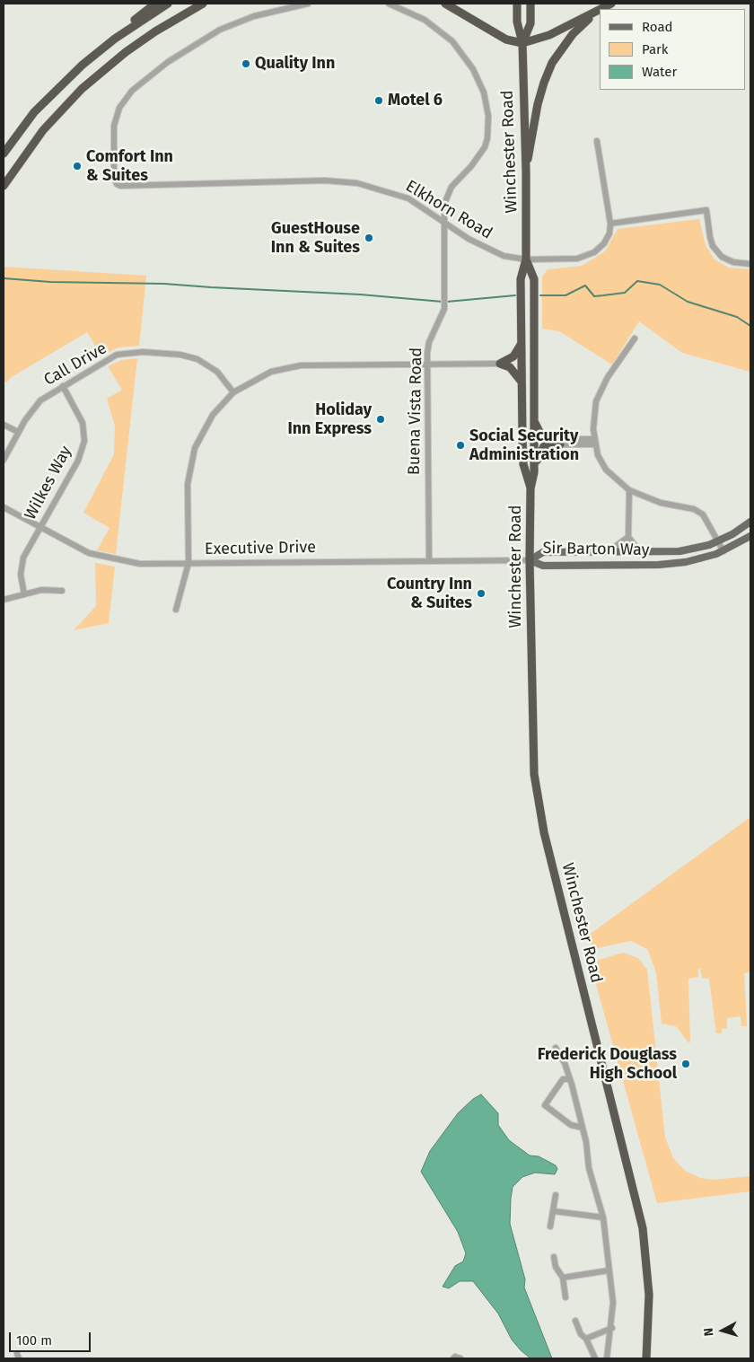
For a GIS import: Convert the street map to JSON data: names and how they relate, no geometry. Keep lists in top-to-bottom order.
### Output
{
  "streets": {
    "highway": ["Winchester Road"],
    "main road": ["Sir Barton Way"],
    "street": [
      "Elkhorn Road",
      "Call Drive",
      "Buena Vista Road",
      "Wilkes Way",
      "Executive Drive"
    ]
  },
  "crossings": [
    ["Winchester Road", "Elkhorn Road"],
    ["Winchester Road", "Executive Drive"],
    ["Winchester Road", "Sir Barton Way"],
    ["Elkhorn Road", "Buena Vista Road"],
    ["Call Drive", "Wilkes Way"],
    ["Buena Vista Road", "Executive Drive"],
    ["Wilkes Way", "Executive Drive"],
    ["Executive Drive", "Sir Barton Way"]
  ],
  "places": [
    "Quality Inn",
    "Motel 6",
    "Comfort Inn & Suites",
    "GuestHouse Inn & Suites",
    "Holiday Inn Express",
    "Social Security Administration",
    "Country Inn & Suites",
    "Frederick Douglass High School"
  ],
  "legend": ["Road", "Park", "Water"],
  "scale_bar": "100 m",
  "north": "left"
}
